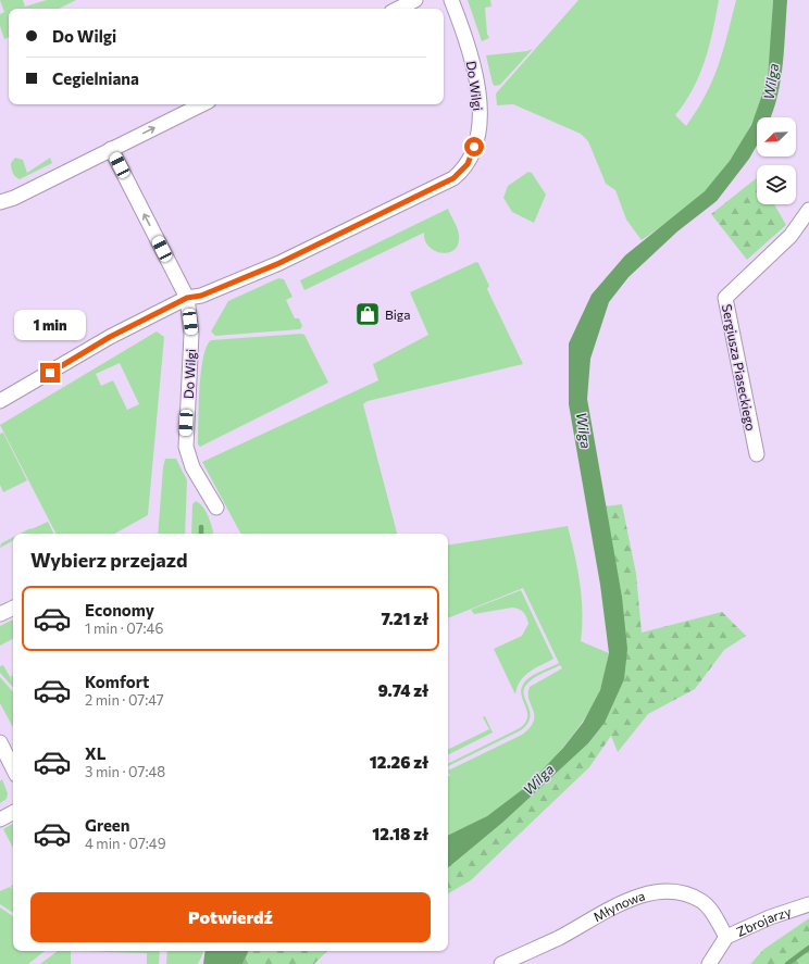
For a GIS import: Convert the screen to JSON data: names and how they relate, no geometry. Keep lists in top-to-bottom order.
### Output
{
  "streets": {
    "street": [
      "Do Wilgi",
      "Sergiusza Piaseckiego",
      "Młynowa",
      "Zbrojarzy"
    ]
  },
  "crossings": [
    ["Młynowa", "Zbrojarzy"]
  ],
  "water": ["Wilga"],
  "places": {
    "shop": ["Biga"]
  },
  "north": "bottom left",
  "page": {
    "banner": ["Do Wilgi", "Cegielniana"],
    "bubble": "1 min",
    "heading": "Wybierz przejazd",
    "list": [
      {
        "name": "Economy",
        "note": "1 min · 07:46",
        "value": "7.21 zł"
      },
      {
        "name": "Komfort",
        "note": "2 min · 07:47",
        "value": "9.74 zł"
      },
      {
        "name": "XL",
        "note": "3 min · 07:48",
        "value": "12.26 zł"
      },
      {
        "name": "Green",
        "note": "4 min · 07:49",
        "value": "12.18 zł"
      }
    ],
    "buttons": "Potwierdź"
  }
}
